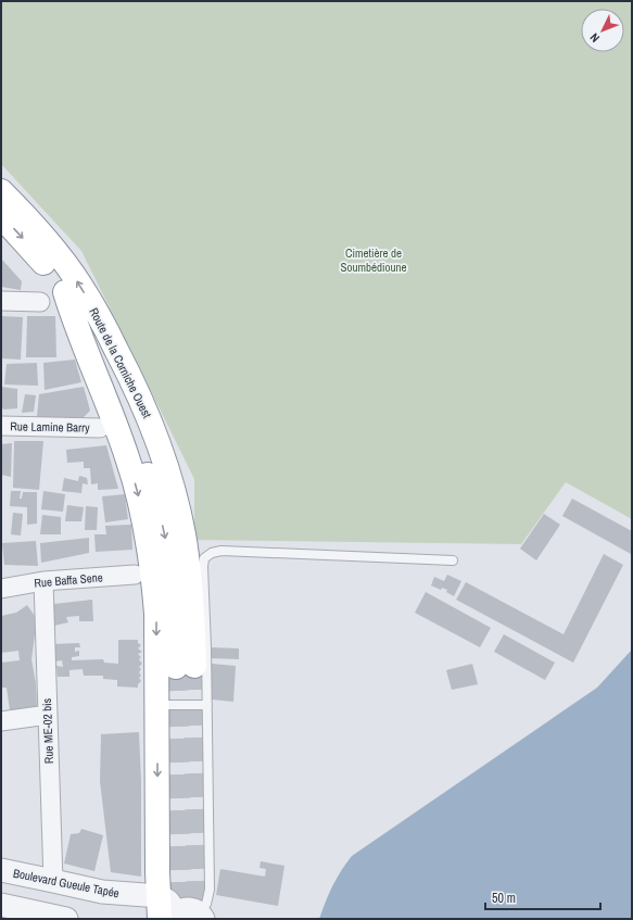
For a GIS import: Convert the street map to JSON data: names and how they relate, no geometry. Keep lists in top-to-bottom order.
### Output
{
  "streets": {
    "highway": ["Route de la Corniche Ouest"],
    "street": [
      "Rue Lamine Barry",
      "Rue Baffa Sene",
      "Rue ME-02 bis",
      "Boulevard Gueule Tapée"
    ]
  },
  "crossings": [
    ["Rue Baffa Sene", "Rue ME-02 bis"],
    ["Rue ME-02 bis", "Boulevard Gueule Tapée"]
  ],
  "parks": ["Cimetière de Soumbédioune"],
  "scale_bar": "50 m",
  "north": "bottom left"
}
